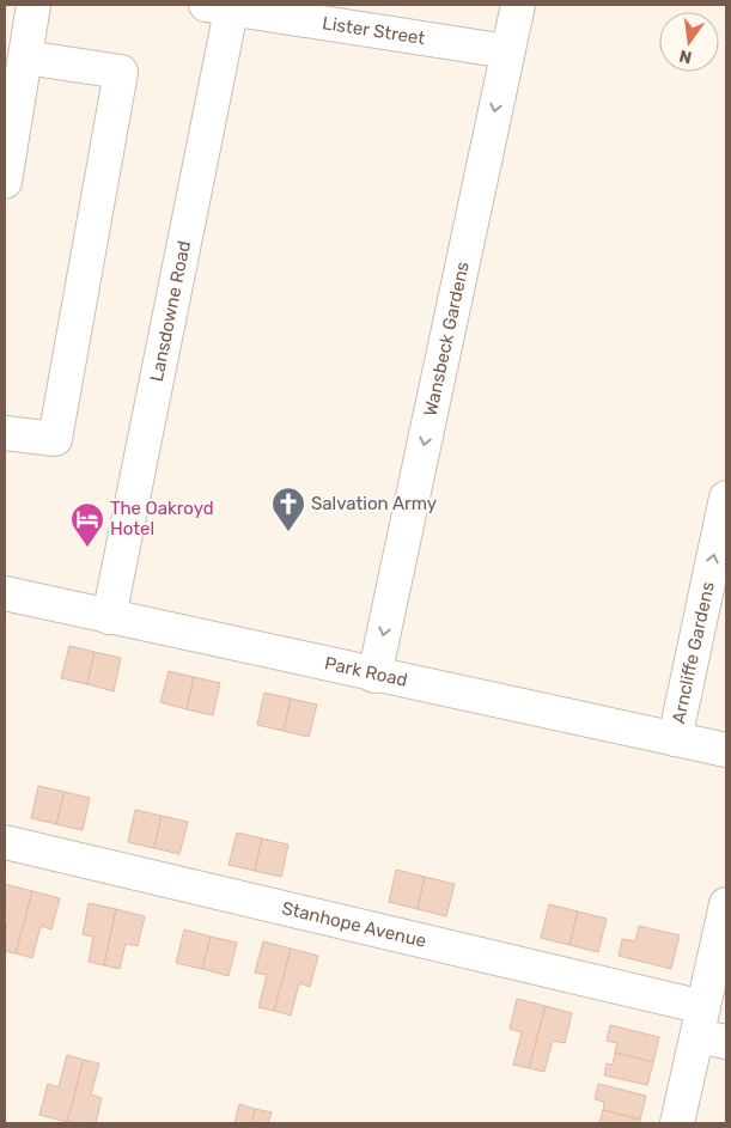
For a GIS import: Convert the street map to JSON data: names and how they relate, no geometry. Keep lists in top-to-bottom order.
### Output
{
  "streets": {
    "street": [
      "Lister Street",
      "Lansdowne Road",
      "Wansbeck Gardens",
      "Arncliffe Gardens",
      "Park Road",
      "Stanhope Avenue"
    ]
  },
  "crossings": [
    ["Lister Street", "Lansdowne Road"],
    ["Lister Street", "Wansbeck Gardens"],
    ["Lansdowne Road", "Park Road"],
    ["Wansbeck Gardens", "Park Road"],
    ["Arncliffe Gardens", "Park Road"]
  ],
  "one_way": ["Wansbeck Gardens", "Arncliffe Gardens"],
  "places": {
    "church": ["Salvation Army"],
    "hotel": ["The Oakroyd Hotel"]
  },
  "north": "bottom"
}
